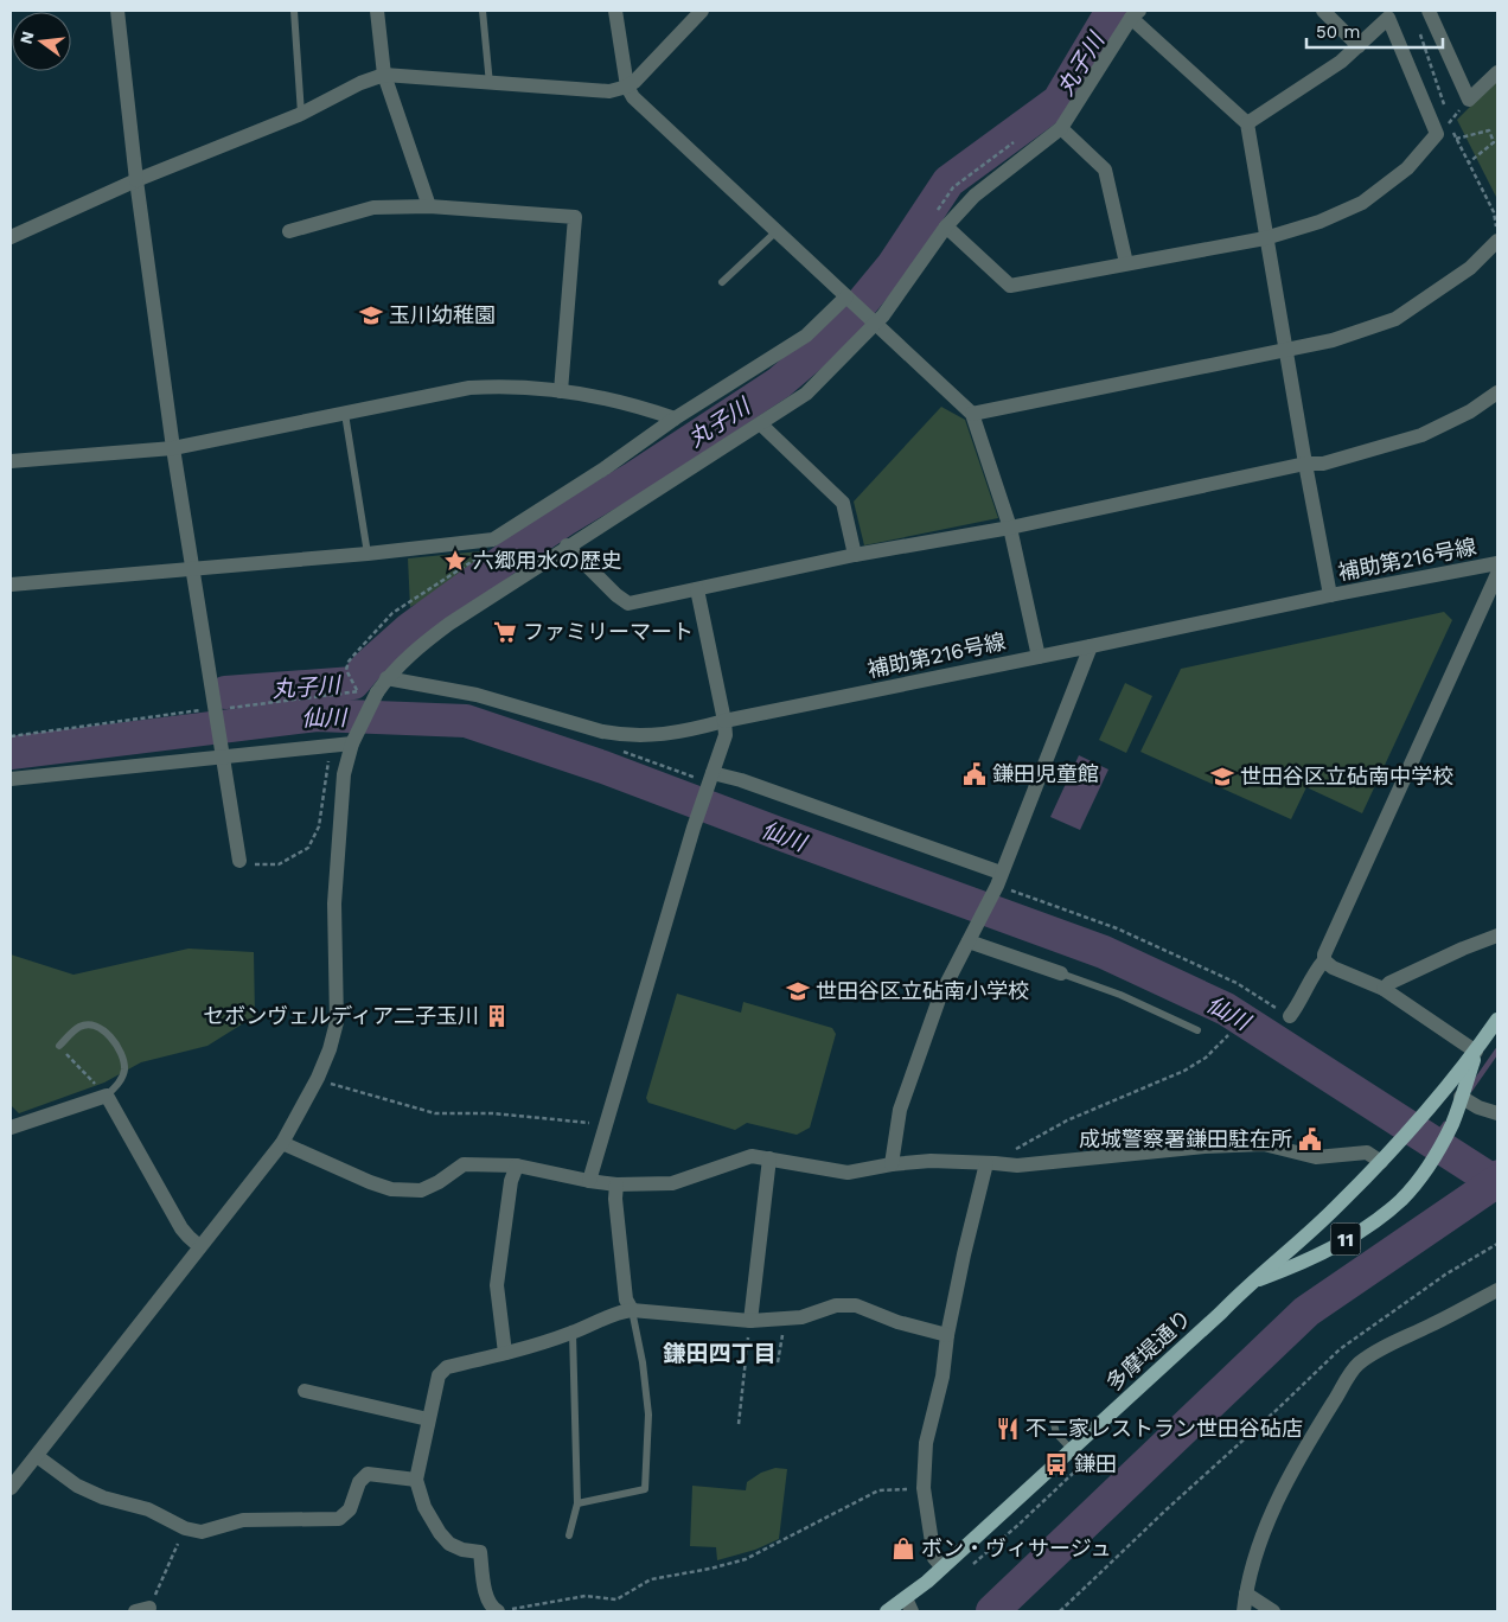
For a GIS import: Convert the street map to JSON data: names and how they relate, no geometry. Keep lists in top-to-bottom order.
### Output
{
  "streets": {
    "main road": ["11", "多摩堤通り"],
    "street": ["補助第216号線"]
  },
  "districts": ["鎌田四丁目"],
  "water": ["丸子川", "仙川"],
  "places": {
    "school or university": ["玉川幼稚園", "世田谷区立砧南中学校", "世田谷区立砧南小学校"],
    "place": ["六郷用水の歴史"],
    "supermarket": ["ファミリーマート"],
    "public building": ["鎌田児童館", "成城警察署鎌田駐在所"],
    "building": ["セボンヴェルディア二子玉川"],
    "restaurant": ["不二家レストラン世田谷砧店"],
    "bus stop": ["鎌田"],
    "shop": ["ボン・ヴィサージュ"]
  },
  "scale_bar": "50 m",
  "north": "left"
}
